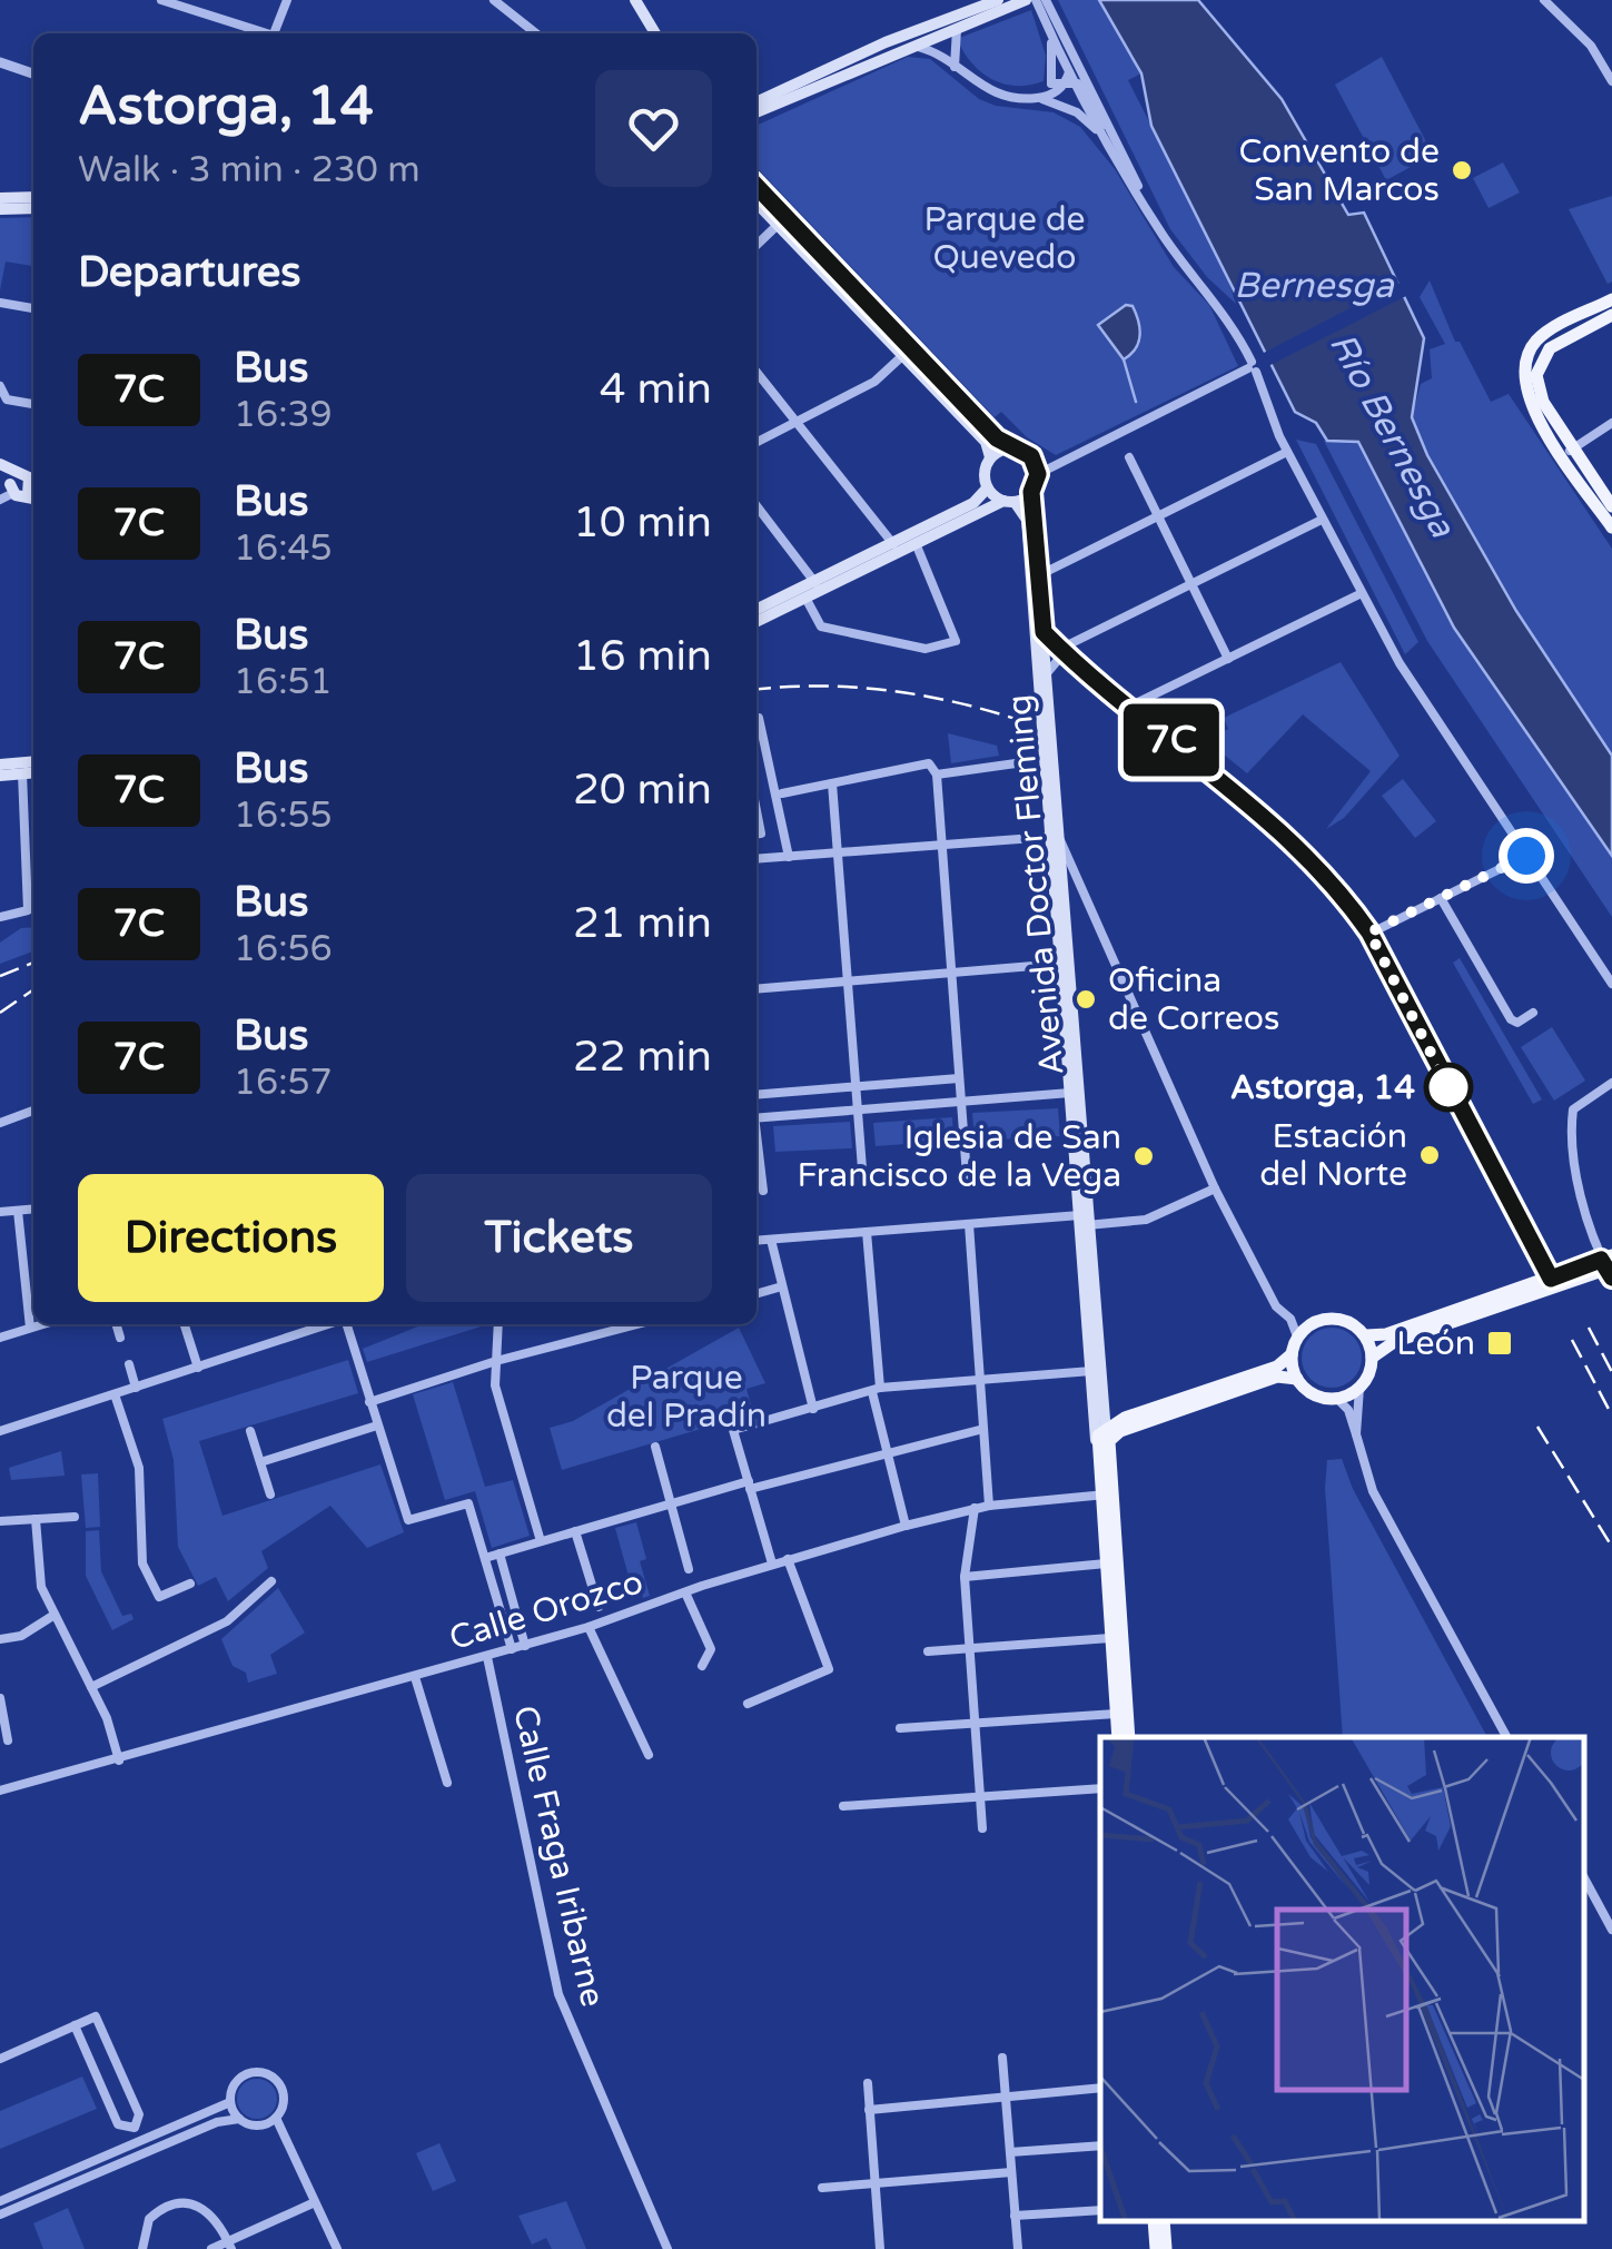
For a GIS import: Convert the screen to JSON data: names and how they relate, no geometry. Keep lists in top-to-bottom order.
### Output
{
  "streets": {
    "main road": ["Avenida Doctor Fleming"],
    "street": ["Calle Orozco", "Calle Fraga Iribarne"]
  },
  "crossings": [
    ["Avenida Doctor Fleming", "Calle Orozco"],
    ["Calle Orozco", "Calle Fraga Iribarne"]
  ],
  "water": ["Bernesga", "Río Bernesga"],
  "parks": ["Parque de Quevedo", "Parque del Pradín"],
  "places": {
    "other": [
      "Convento de San Marcos",
      "Oficina de Correos",
      "Astorga, 14",
      "Estación del Norte",
      "Iglesia de San Francisco de la Vega"
    ],
    "transit": ["León"]
  },
  "lines": ["bus line 7C"],
  "page": {
    "on_map": "7C",
    "heading": [
      ["Astorga, 14", "Walk · 3 min · 230 m"],
      "Departures"
    ],
    "list": [
      {
        "mark": "7C",
        "name": "Bus",
        "note": "16:39",
        "value": "4 min"
      },
      {
        "mark": "7C",
        "name": "Bus",
        "note": "16:45",
        "value": "10 min"
      },
      {
        "mark": "7C",
        "name": "Bus",
        "note": "16:51",
        "value": "16 min"
      },
      {
        "mark": "7C",
        "name": "Bus",
        "note": "16:55",
        "value": "20 min"
      },
      {
        "mark": "7C",
        "name": "Bus",
        "note": "16:56",
        "value": "21 min"
      },
      {
        "mark": "7C",
        "name": "Bus",
        "note": "16:57",
        "value": "22 min"
      }
    ],
    "buttons": ["Directions", "Tickets"]
  }
}
